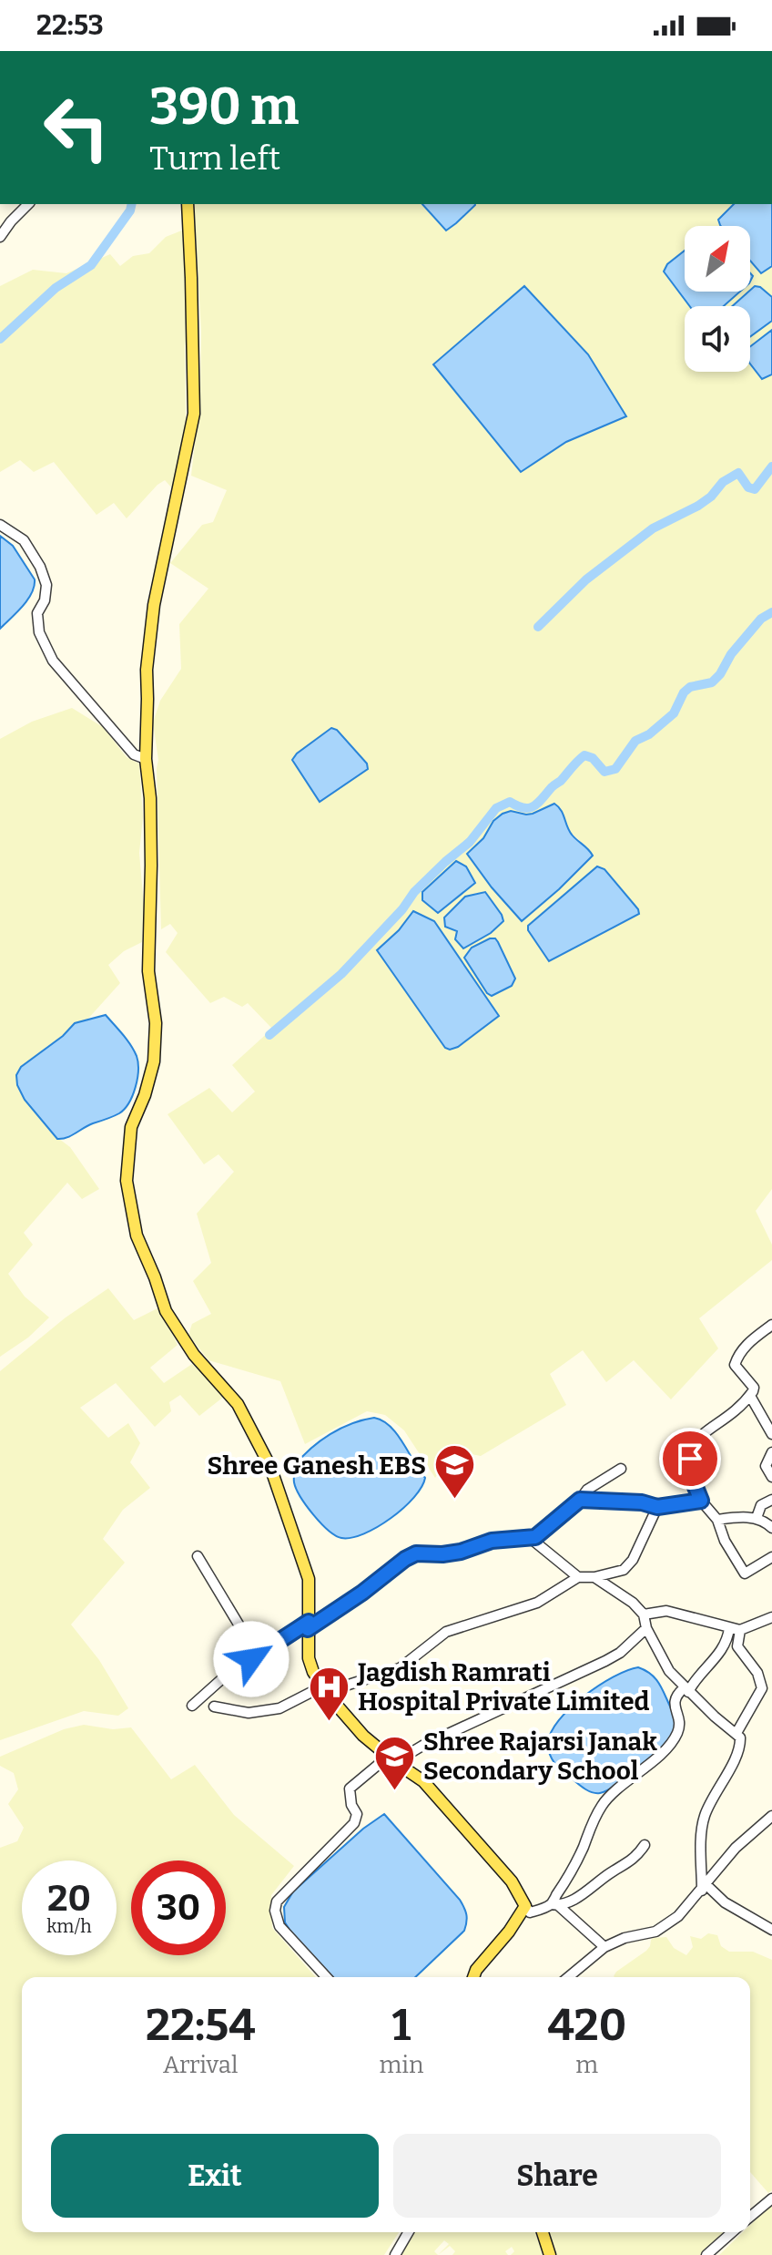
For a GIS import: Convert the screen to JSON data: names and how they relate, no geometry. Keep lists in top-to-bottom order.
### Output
{
  "places": {
    "school or university": ["Shree Ganesh EBS", "Shree Rajarsi Janak Secondary School"],
    "hospital": ["Jagdish Ramrati Hospital Private Limited"]
  },
  "north": "top right",
  "page": {
    "status": "22:53",
    "turn": ["390 m", "Turn left"],
    "speed": "20 km/h",
    "limit": "30",
    "eta": [
      "22:54",
      "Arrival",
      "1",
      "min",
      "420",
      "m"
    ],
    "buttons": ["Exit", "Share"]
  }
}
